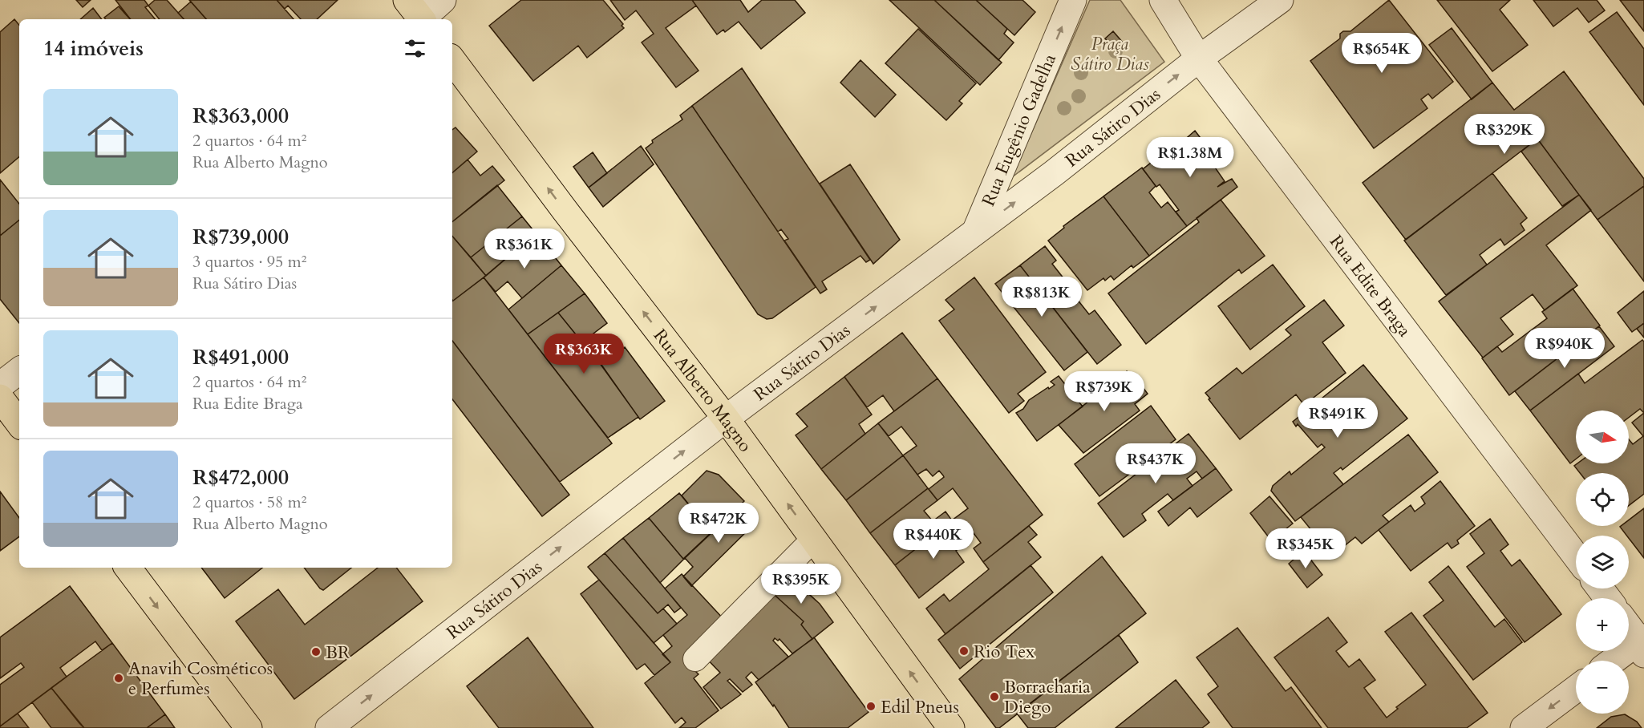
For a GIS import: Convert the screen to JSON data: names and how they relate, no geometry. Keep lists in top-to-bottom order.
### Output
{
  "streets": {
    "main road": ["Rua Alberto Magno"],
    "street": ["Rua Sátiro Dias", "Rua Eugênio Gadelha", "Rua Edite Braga"]
  },
  "crossings": [
    ["Rua Sátiro Dias", "Rua Eugênio Gadelha"],
    ["Rua Sátiro Dias", "Rua Edite Braga"],
    ["Rua Sátiro Dias", "Rua Alberto Magno"]
  ],
  "one_way": ["Rua Sátiro Dias", "Rua Eugênio Gadelha", "Rua Alberto Magno"],
  "parks": ["Praça Sátiro Dias"],
  "places": [
    "Rio Tex",
    "BR",
    "Anavih Cosméticos e Perfumes",
    "Borracharia Diego",
    "Edil Pneus"
  ],
  "north": "right",
  "page": {
    "heading": "14 imóveis",
    "price": [
      "R$654K",
      "R$329K",
      "R$1.38M",
      "R$361K",
      "R$813K",
      "R$940K",
      "R$363K",
      "R$739K",
      "R$491K",
      "R$437K",
      "R$472K",
      "R$440K",
      "R$345K",
      "R$395K"
    ],
    "list": [
      {
        "name": "R$363,000",
        "note": "2 quartos · 64 m² · Rua Alberto Magno"
      },
      {
        "name": "R$739,000",
        "note": "3 quartos · 95 m² · Rua Sátiro Dias"
      },
      {
        "name": "R$491,000",
        "note": "2 quartos · 64 m² · Rua Edite Braga"
      },
      {
        "name": "R$472,000",
        "note": "2 quartos · 58 m² · Rua Alberto Magno"
      }
    ],
    "map_buttons": ["+", "−"]
  }
}
